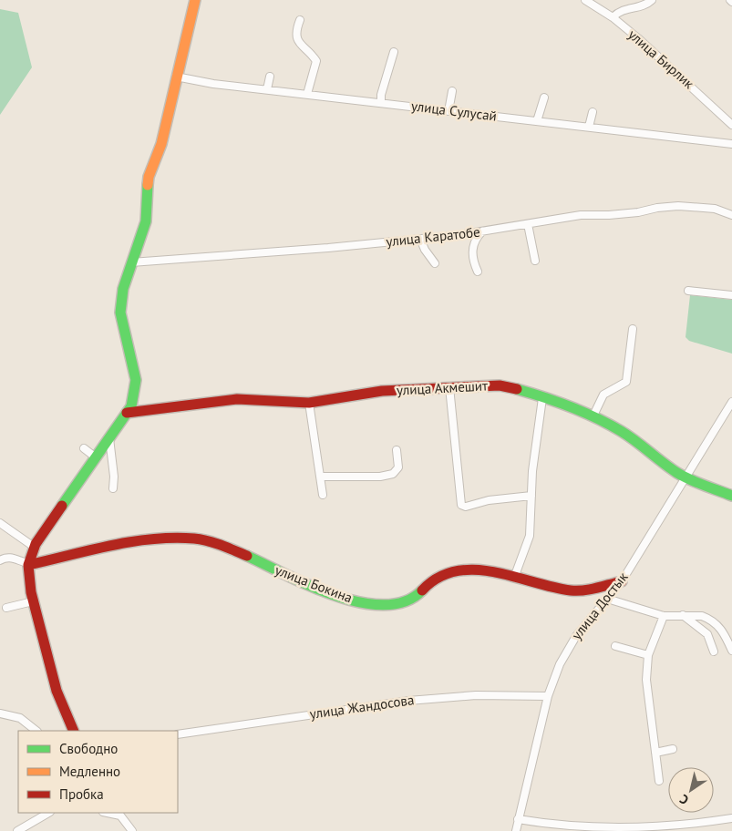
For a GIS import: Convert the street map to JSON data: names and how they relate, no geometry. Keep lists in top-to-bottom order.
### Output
{
  "streets": {
    "street": [
      "улица Бирлик",
      "улица Сулусай",
      "улица Каратобе",
      "улица Акмешит",
      "улица Бокина",
      "улица Достык",
      "улица Жандосова"
    ]
  },
  "crossings": [
    ["улица Акмешит", "улица Достык"],
    ["улица Бокина", "улица Достык"],
    ["улица Достык", "улица Жандосова"]
  ],
  "legend": ["Свободно", "Медленно", "Пробка"],
  "north": "bottom left"
}
